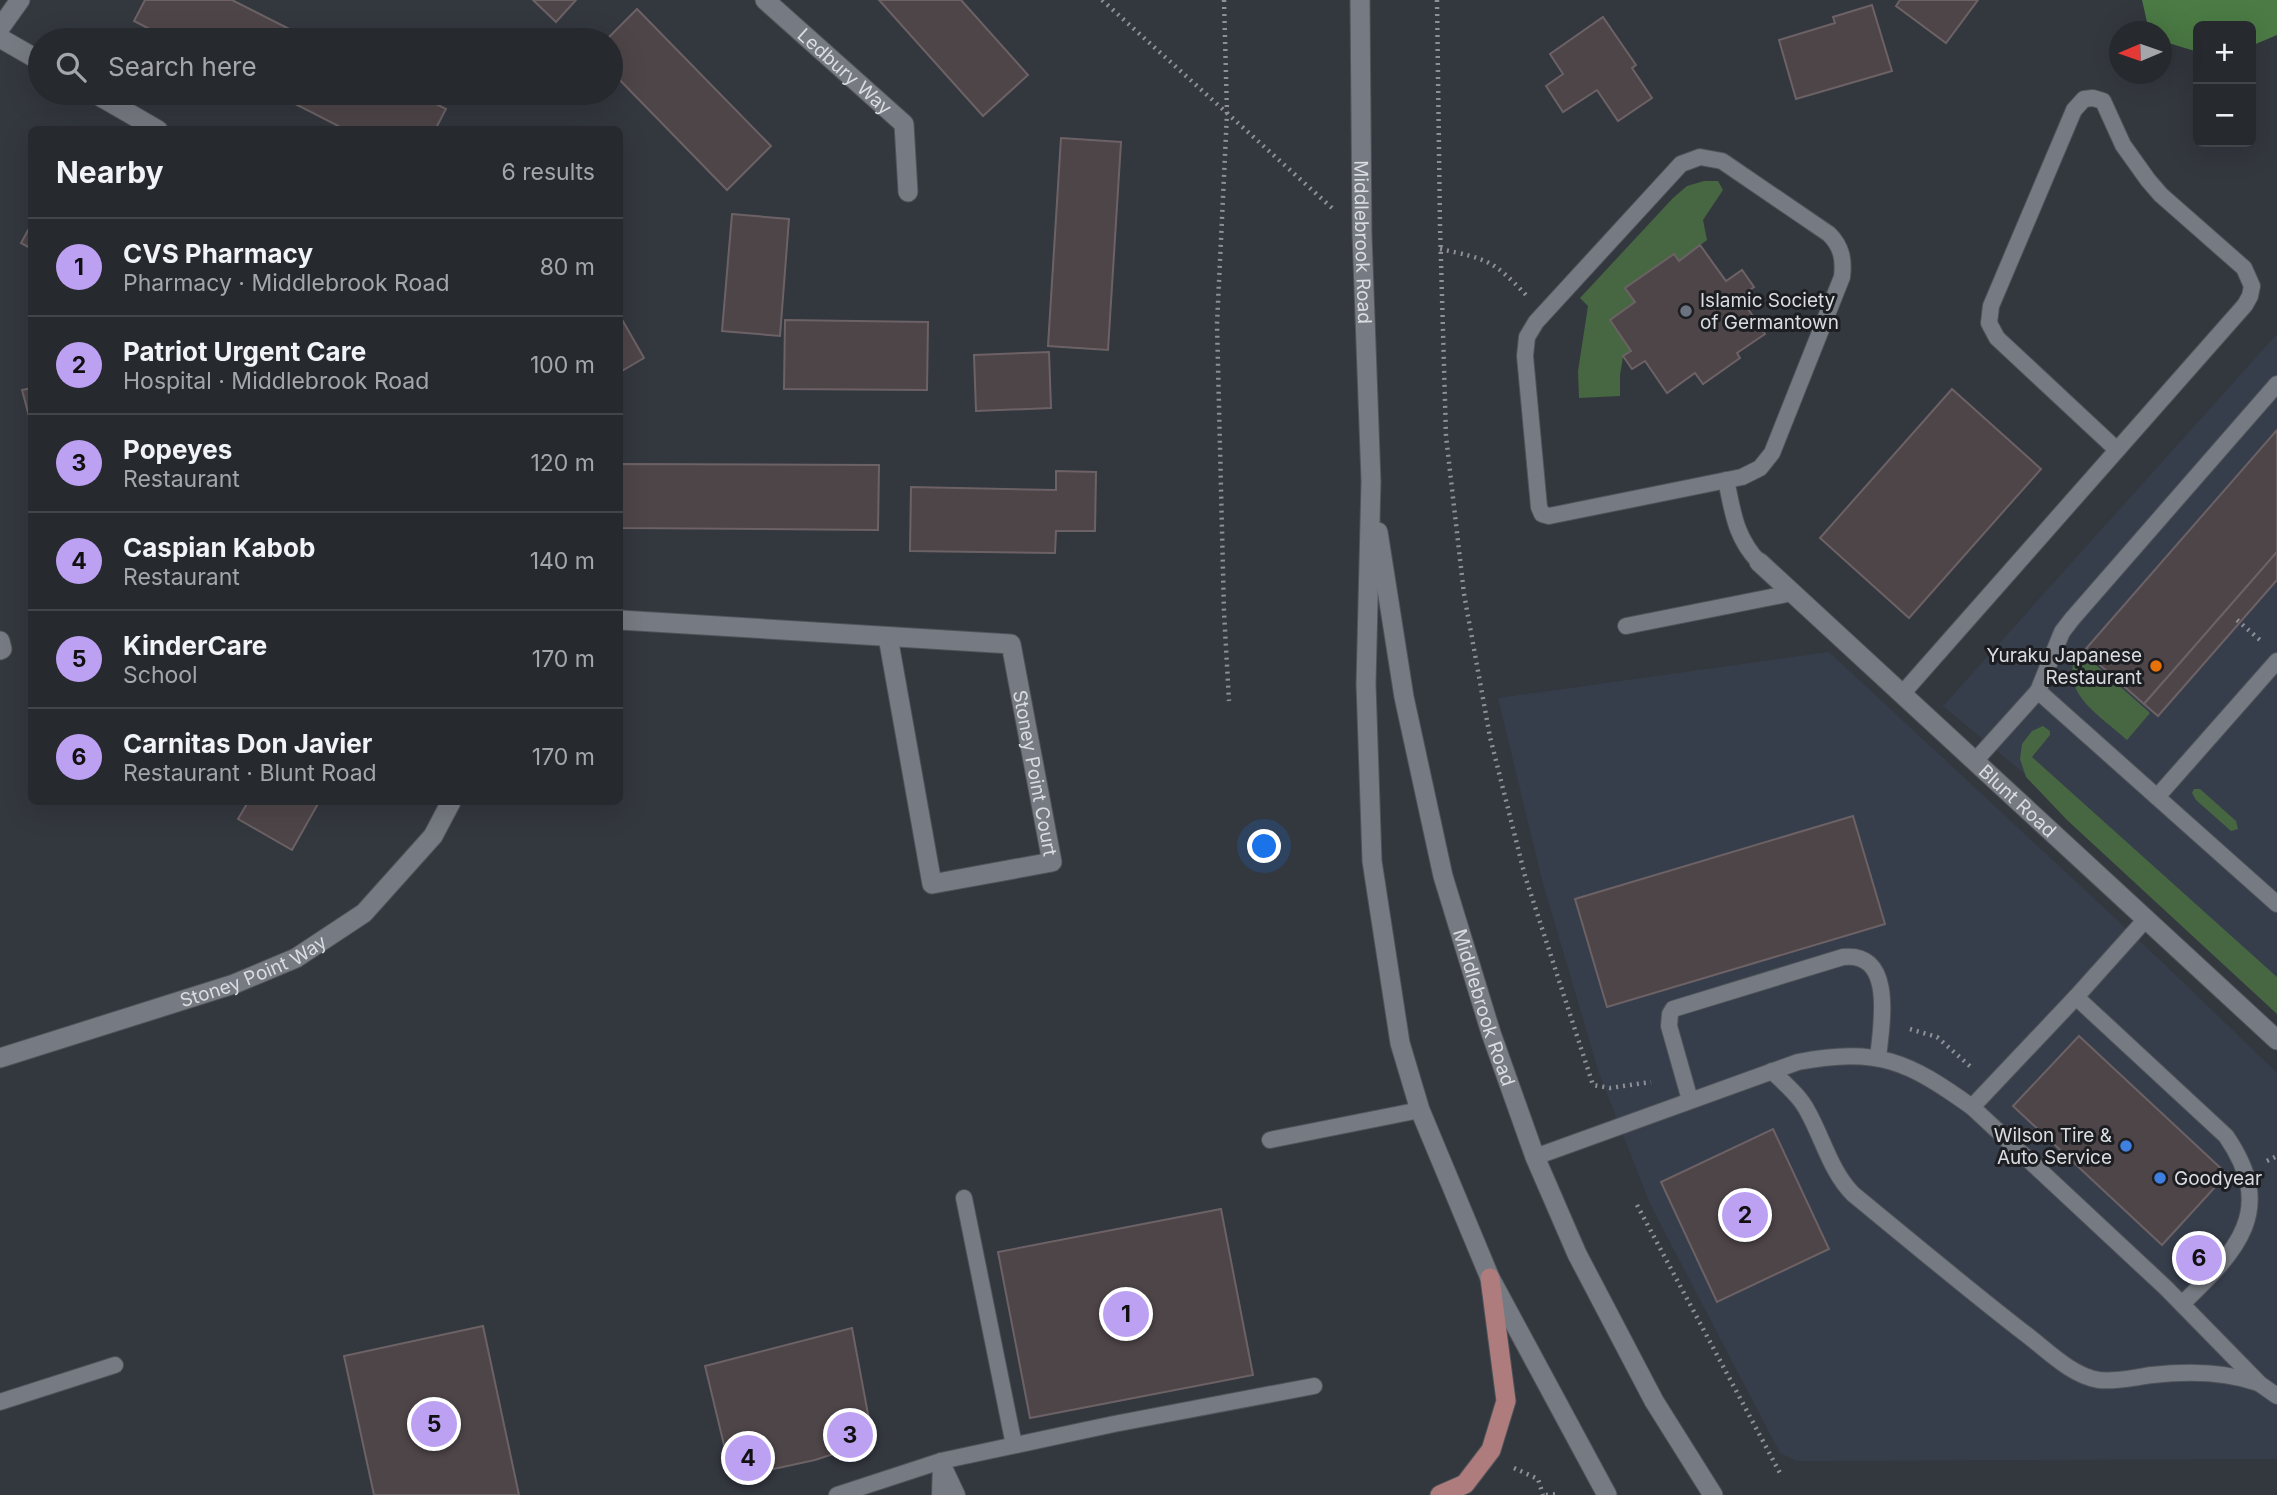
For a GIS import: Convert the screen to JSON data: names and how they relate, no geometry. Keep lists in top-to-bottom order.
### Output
{
  "streets": {
    "street": [
      "Ledbury Way",
      "Middlebrook Road",
      "Stoney Point Court",
      "Blunt Road",
      "Stoney Point Way"
    ]
  },
  "places": [
    "Islamic Society of Germantown",
    "Yuraku Japanese Restaurant",
    "Wilson Tire & Auto Service",
    "Goodyear"
  ],
  "north": "left",
  "page": {
    "map_buttons": ["+", "−"],
    "search": "Search here",
    "heading": ["Nearby", "6 results"],
    "list": [
      {
        "mark": "1",
        "name": "CVS Pharmacy",
        "note": "Pharmacy · Middlebrook Road",
        "value": "80 m"
      },
      {
        "mark": "2",
        "name": "Patriot Urgent Care",
        "note": "Hospital · Middlebrook Road",
        "value": "100 m"
      },
      {
        "mark": "3",
        "name": "Popeyes",
        "note": "Restaurant",
        "value": "120 m"
      },
      {
        "mark": "4",
        "name": "Caspian Kabob",
        "note": "Restaurant",
        "value": "140 m"
      },
      {
        "mark": "5",
        "name": "KinderCare",
        "note": "School",
        "value": "170 m"
      },
      {
        "mark": "6",
        "name": "Carnitas Don Javier",
        "note": "Restaurant · Blunt Road",
        "value": "170 m"
      }
    ],
    "pins": [
      "2",
      "6",
      "1",
      "5",
      "3",
      "4"
    ]
  }
}
